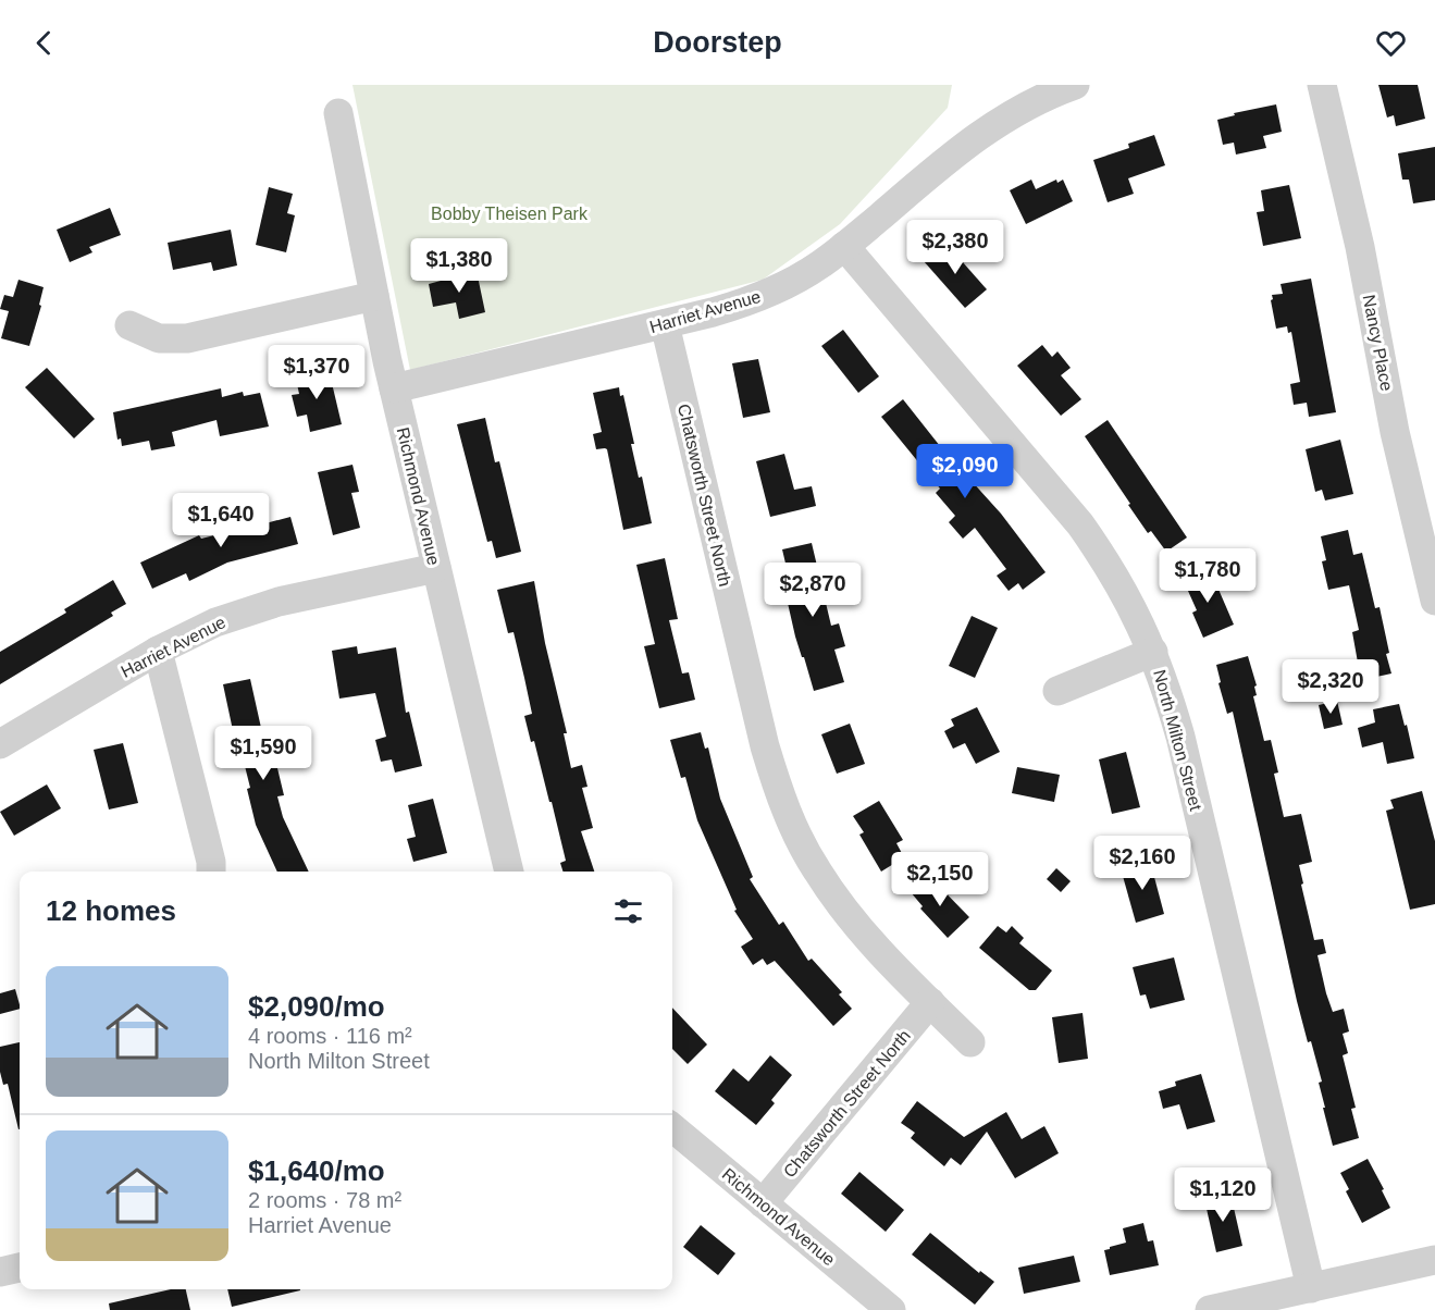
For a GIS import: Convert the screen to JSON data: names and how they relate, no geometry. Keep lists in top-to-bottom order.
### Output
{
  "streets": {
    "street": [
      "Harriet Avenue",
      "Nancy Place",
      "Chatsworth Street North",
      "Richmond Avenue",
      "North Milton Street"
    ]
  },
  "crossings": [
    ["Harriet Avenue", "Chatsworth Street North"],
    ["Harriet Avenue", "Richmond Avenue"],
    ["Harriet Avenue", "North Milton Street"],
    ["Chatsworth Street North", "Richmond Avenue"]
  ],
  "parks": ["Bobby Theisen Park"],
  "page": {
    "header": "Doorstep",
    "price": [
      "$2,380",
      "$1,380",
      "$1,370",
      "$2,090",
      "$1,640",
      "$1,780",
      "$2,870",
      "$2,320",
      "$1,590",
      "$2,160",
      "$2,150",
      "$1,120"
    ],
    "heading": "12 homes",
    "list": [
      {
        "name": "$2,090/mo",
        "note": "4 rooms · 116 m² · North Milton Street"
      },
      {
        "name": "$1,640/mo",
        "note": "2 rooms · 78 m² · Harriet Avenue"
      }
    ]
  }
}
